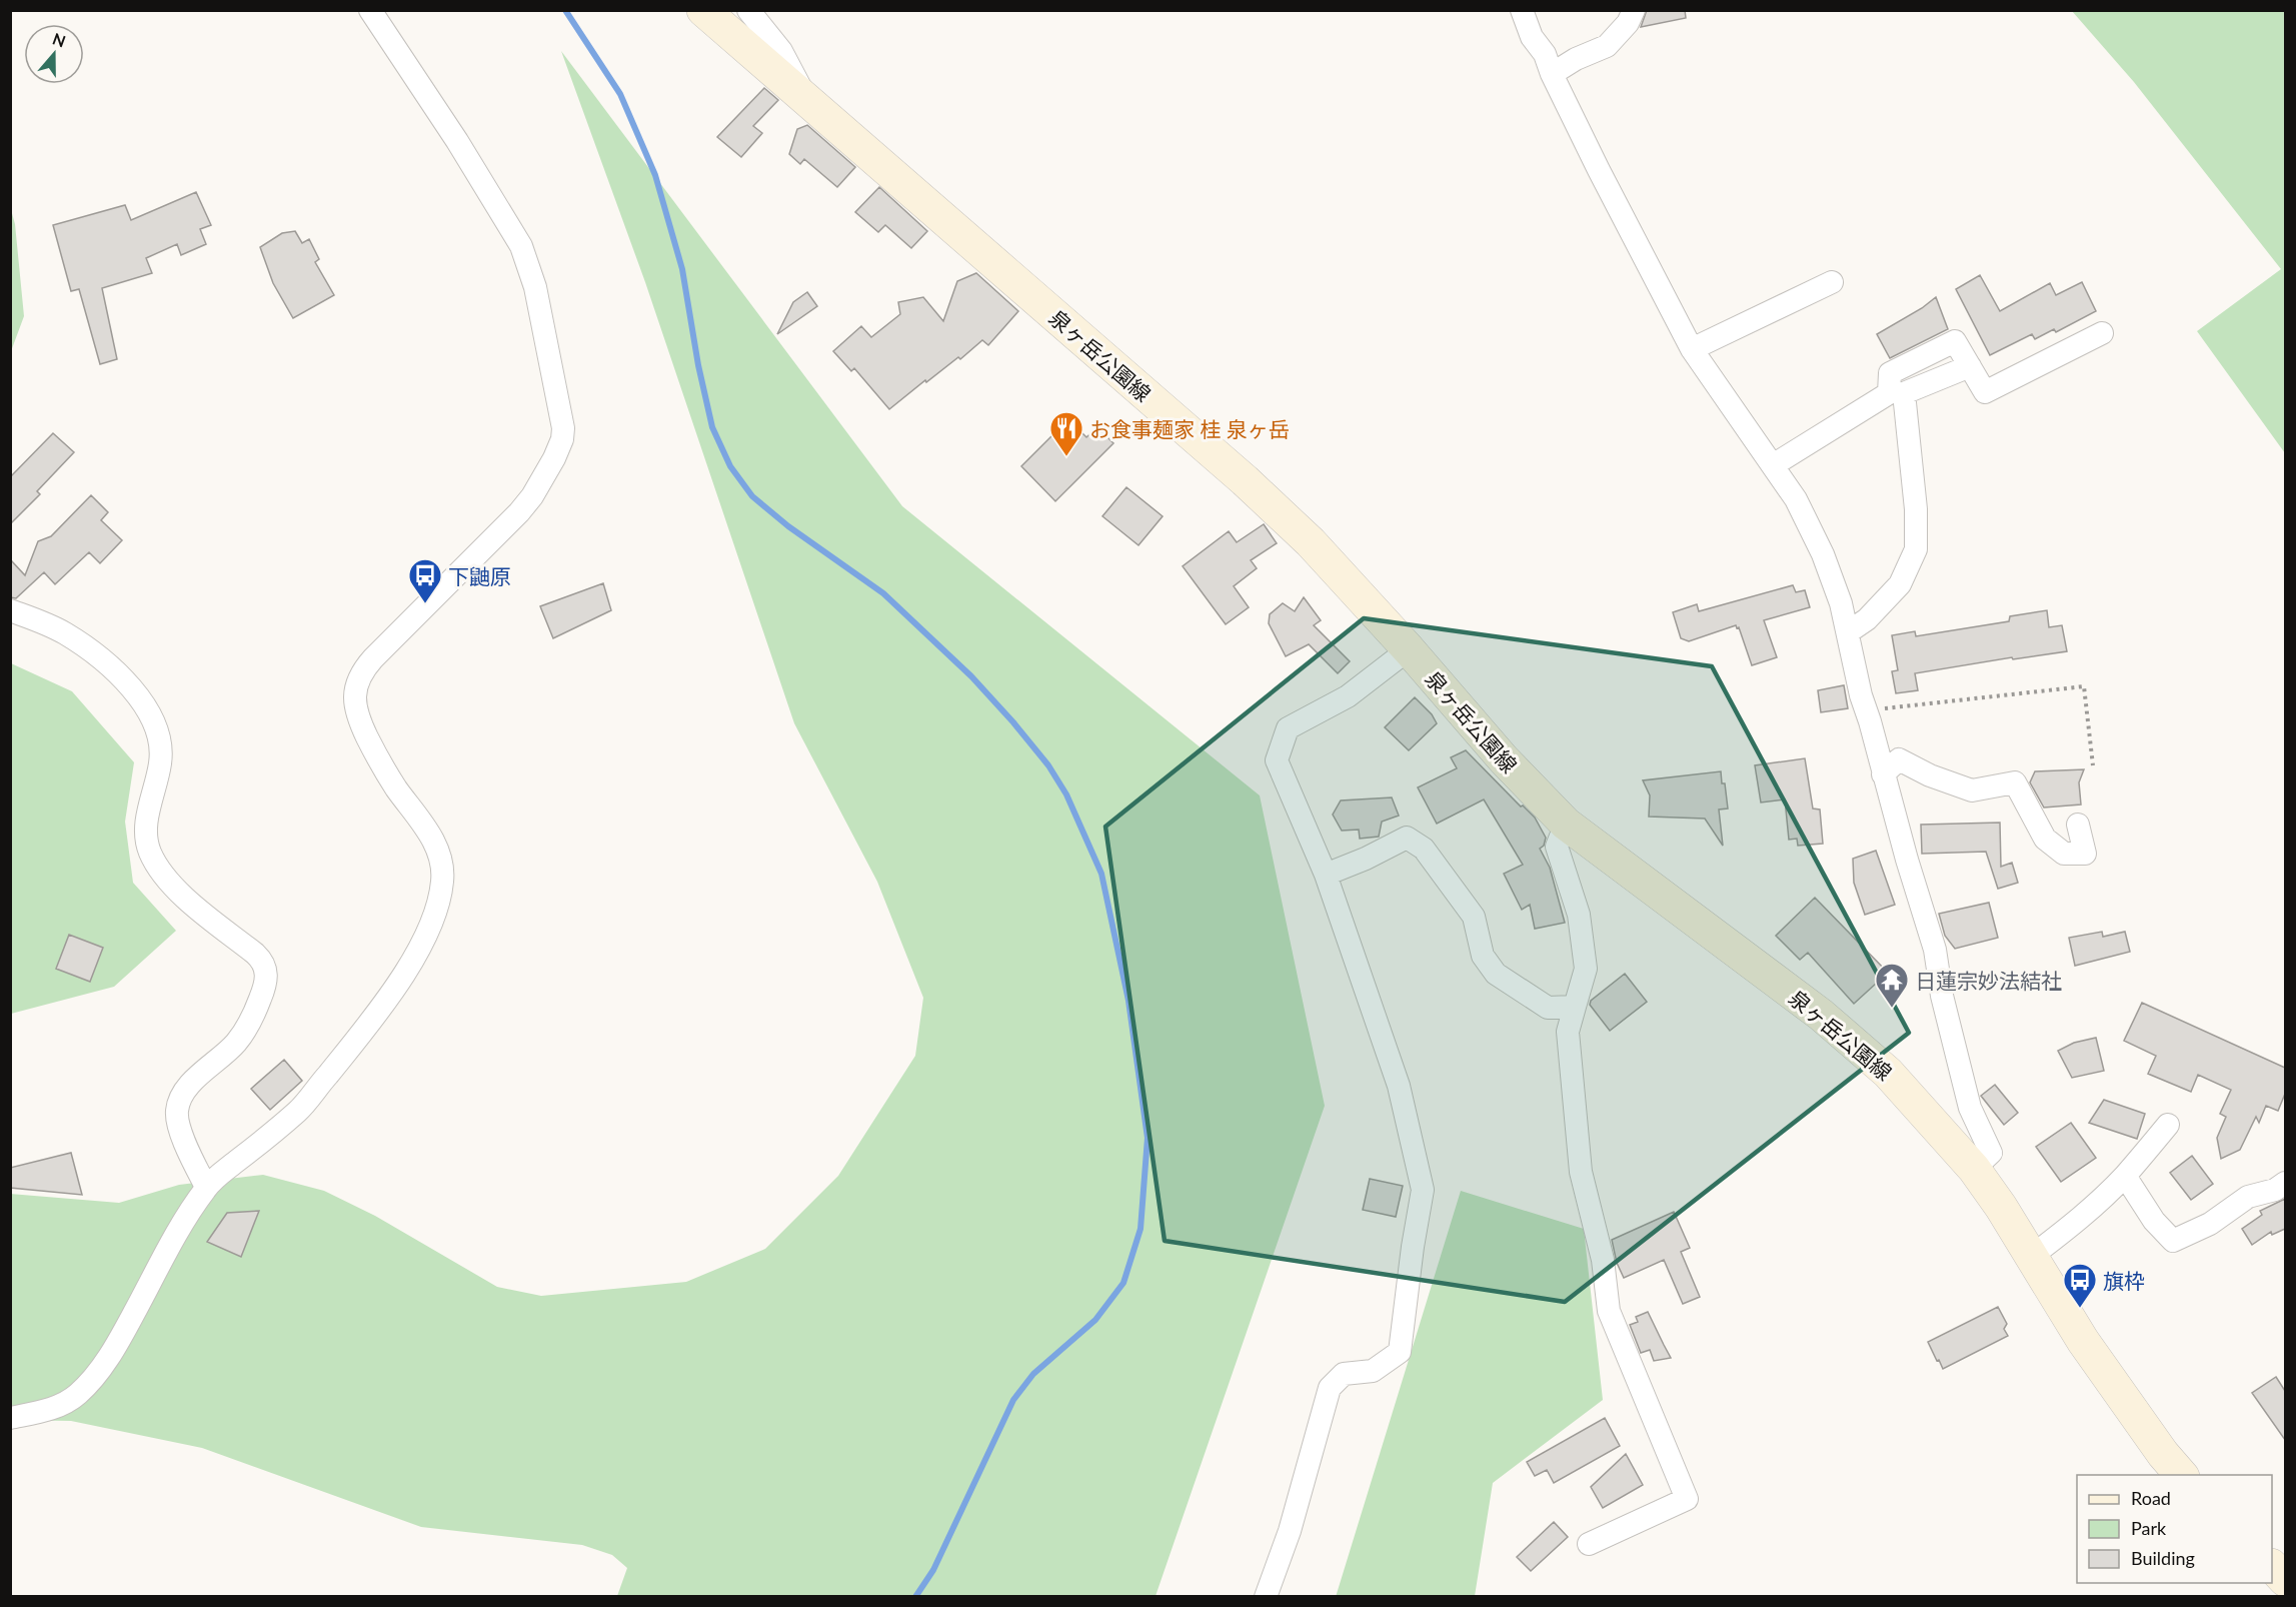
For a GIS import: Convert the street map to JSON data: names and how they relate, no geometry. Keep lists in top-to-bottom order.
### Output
{
  "streets": {
    "main road": ["泉ヶ岳公園線"]
  },
  "places": {
    "restaurant": ["お食事麺家 桂 泉ヶ岳"],
    "bus stop": ["下鼬原", "旗枠"],
    "temple": ["日蓮宗妙法結社"]
  },
  "legend": ["Road", "Park", "Building"],
  "north": "top"
}
